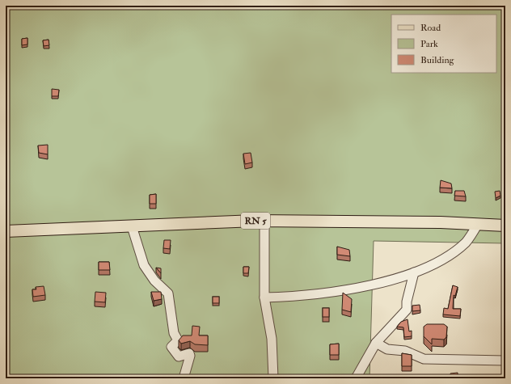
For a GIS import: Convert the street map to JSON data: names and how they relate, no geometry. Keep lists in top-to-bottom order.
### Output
{
  "streets": {
    "main road": ["RN 5"]
  },
  "legend": ["Road", "Park", "Building"]
}
